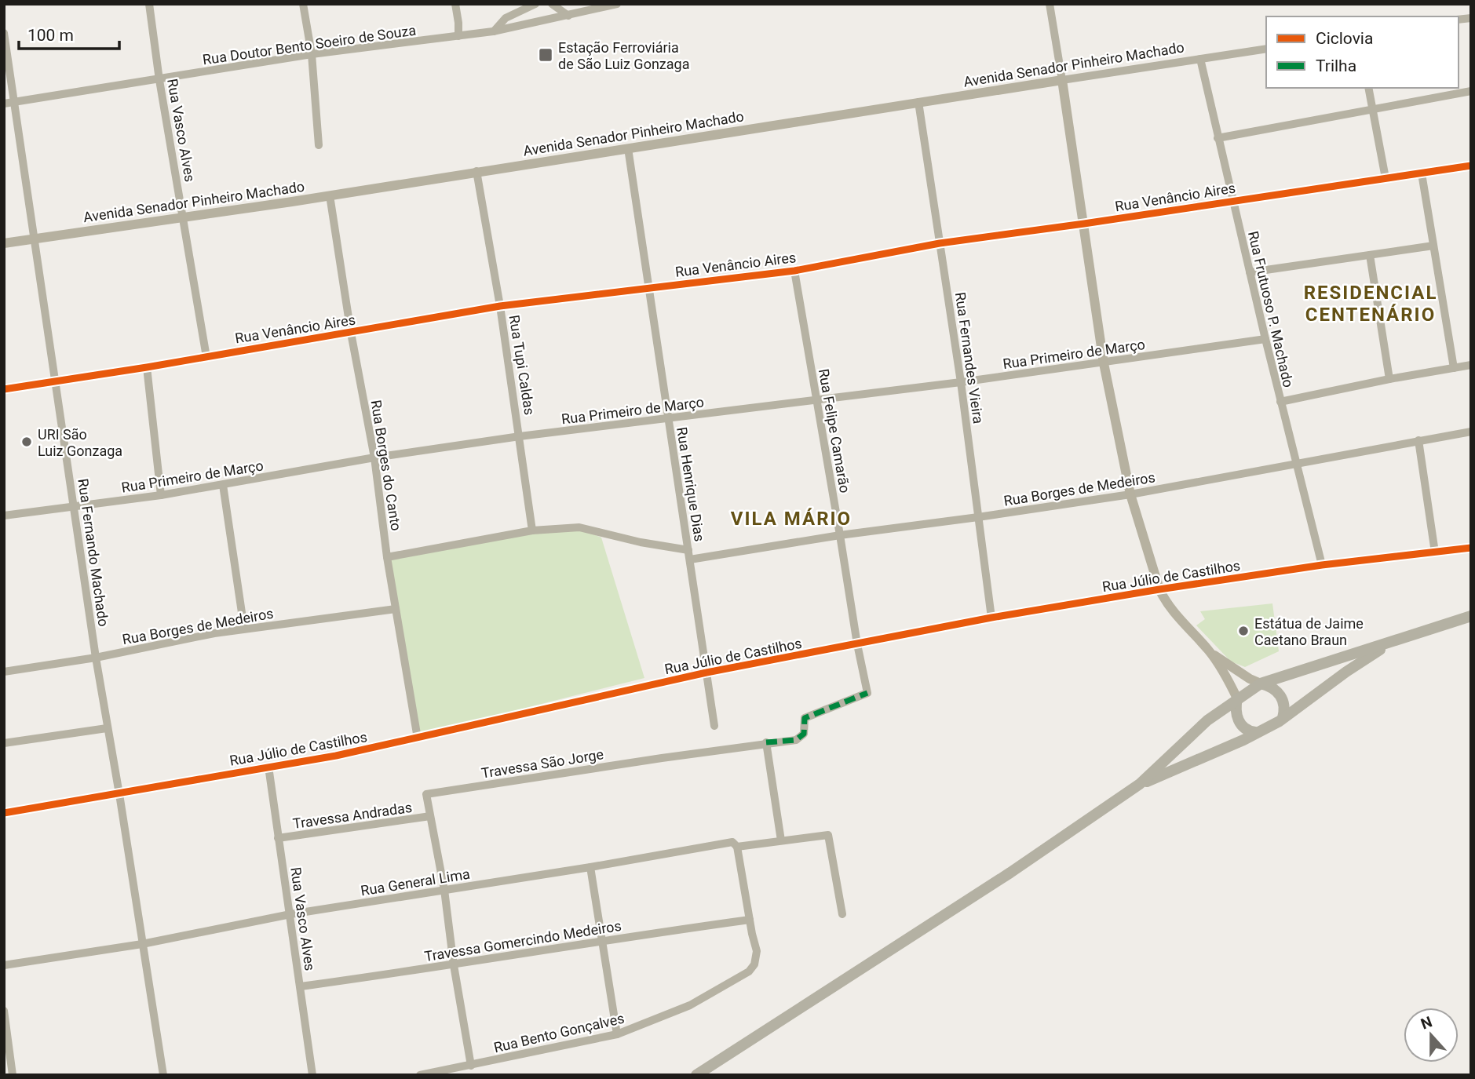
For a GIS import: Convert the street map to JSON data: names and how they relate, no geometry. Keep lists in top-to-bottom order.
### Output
{
  "streets": {
    "main road": ["Avenida Senador Pinheiro Machado"],
    "street": [
      "Rua Doutor Bento Soeiro de Souza",
      "Rua Vasco Alves",
      "Rua Venâncio Aires",
      "Rua Frutuoso P. Machado",
      "Rua Primeiro de Março",
      "Rua Fernandes Vieira",
      "Rua Tupi Caldas",
      "Rua Felipe Camarão",
      "Rua Borges do Canto",
      "Rua Henrique Dias",
      "Rua Borges de Medeiros",
      "Rua Fernando Machado",
      "Rua Júlio de Castilhos",
      "Travessa São Jorge",
      "Travessa Andradas",
      "Rua General Lima",
      "Travessa Gomercindo Medeiros",
      "Rua Bento Gonçalves"
    ]
  },
  "crossings": [
    ["Rua Doutor Bento Soeiro de Souza", "Rua Vasco Alves"],
    ["Rua Doutor Bento Soeiro de Souza", "Rua Fernando Machado"],
    ["Avenida Senador Pinheiro Machado", "Rua Vasco Alves"],
    ["Avenida Senador Pinheiro Machado", "Rua Frutuoso P. Machado"],
    ["Avenida Senador Pinheiro Machado", "Rua Fernandes Vieira"],
    ["Avenida Senador Pinheiro Machado", "Rua Tupi Caldas"],
    ["Avenida Senador Pinheiro Machado", "Rua Borges do Canto"],
    ["Avenida Senador Pinheiro Machado", "Rua Henrique Dias"],
    ["Avenida Senador Pinheiro Machado", "Rua Fernando Machado"],
    ["Rua Vasco Alves", "Rua Venâncio Aires"],
    ["Rua Vasco Alves", "Rua Júlio de Castilhos"],
    ["Rua Vasco Alves", "Travessa Andradas"],
    ["Rua Vasco Alves", "Rua General Lima"],
    ["Rua Vasco Alves", "Travessa Gomercindo Medeiros"],
    ["Rua Venâncio Aires", "Rua Frutuoso P. Machado"],
    ["Rua Venâncio Aires", "Rua Fernandes Vieira"],
    ["Rua Venâncio Aires", "Rua Tupi Caldas"],
    ["Rua Venâncio Aires", "Rua Felipe Camarão"],
    ["Rua Venâncio Aires", "Rua Borges do Canto"],
    ["Rua Venâncio Aires", "Rua Henrique Dias"],
    ["Rua Venâncio Aires", "Rua Fernando Machado"],
    ["Rua Frutuoso P. Machado", "Rua Primeiro de Março"],
    ["Rua Frutuoso P. Machado", "Rua Borges de Medeiros"],
    ["Rua Frutuoso P. Machado", "Rua Júlio de Castilhos"],
    ["Rua Primeiro de Março", "Rua Fernandes Vieira"],
    ["Rua Primeiro de Março", "Rua Tupi Caldas"],
    ["Rua Primeiro de Março", "Rua Felipe Camarão"],
    ["Rua Primeiro de Março", "Rua Borges do Canto"],
    ["Rua Primeiro de Março", "Rua Henrique Dias"],
    ["Rua Primeiro de Março", "Rua Fernando Machado"],
    ["Rua Fernandes Vieira", "Rua Borges de Medeiros"],
    ["Rua Fernandes Vieira", "Rua Júlio de Castilhos"],
    ["Rua Felipe Camarão", "Rua Borges de Medeiros"],
    ["Rua Felipe Camarão", "Rua Júlio de Castilhos"],
    ["Rua Felipe Camarão", "Travessa São Jorge"],
    ["Rua Borges do Canto", "Rua Borges de Medeiros"],
    ["Rua Borges do Canto", "Rua Júlio de Castilhos"],
    ["Rua Henrique Dias", "Rua Borges de Medeiros"],
    ["Rua Henrique Dias", "Rua Júlio de Castilhos"],
    ["Rua Borges de Medeiros", "Rua Fernando Machado"],
    ["Rua Fernando Machado", "Rua Júlio de Castilhos"],
    ["Rua Fernando Machado", "Rua General Lima"],
    ["Travessa São Jorge", "Travessa Andradas"],
    ["Travessa Gomercindo Medeiros", "Rua Bento Gonçalves"]
  ],
  "districts": ["RESIDENCIAL CENTENÁRIO", "VILA MÁRIO"],
  "places": {
    "transit": ["Estação Ferroviária de São Luiz Gonzaga"],
    "other": ["URI São Luiz Gonzaga", "Estátua de Jaime Caetano Braun"]
  },
  "legend": ["Ciclovia", "Trilha"],
  "scale_bar": "100 m",
  "north": "top"
}
